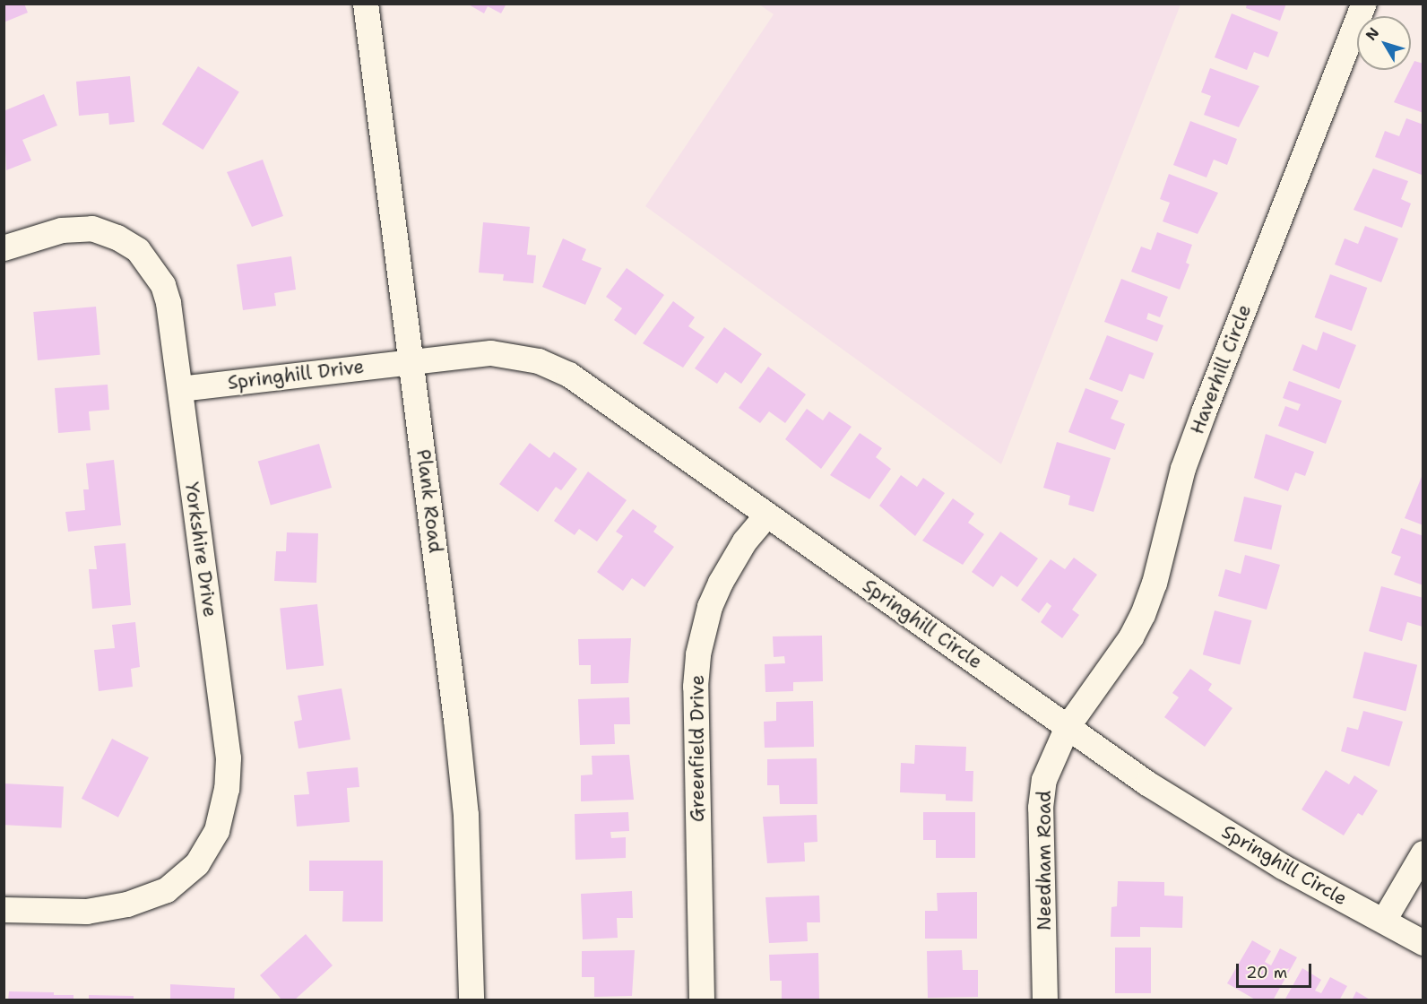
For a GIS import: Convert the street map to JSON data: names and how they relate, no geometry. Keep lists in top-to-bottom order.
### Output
{
  "streets": {
    "street": [
      "Haverhill Circle",
      "Springhill Drive",
      "Plank Road",
      "Yorkshire Drive",
      "Springhill Circle",
      "Greenfield Drive",
      "Needham Road"
    ]
  },
  "crossings": [
    ["Haverhill Circle", "Springhill Circle"],
    ["Haverhill Circle", "Needham Road"],
    ["Springhill Drive", "Plank Road"],
    ["Springhill Drive", "Yorkshire Drive"],
    ["Springhill Drive", "Springhill Circle"],
    ["Plank Road", "Springhill Circle"],
    ["Springhill Circle", "Greenfield Drive"],
    ["Springhill Circle", "Needham Road"]
  ],
  "scale_bar": "20 m",
  "north": "top left"
}
